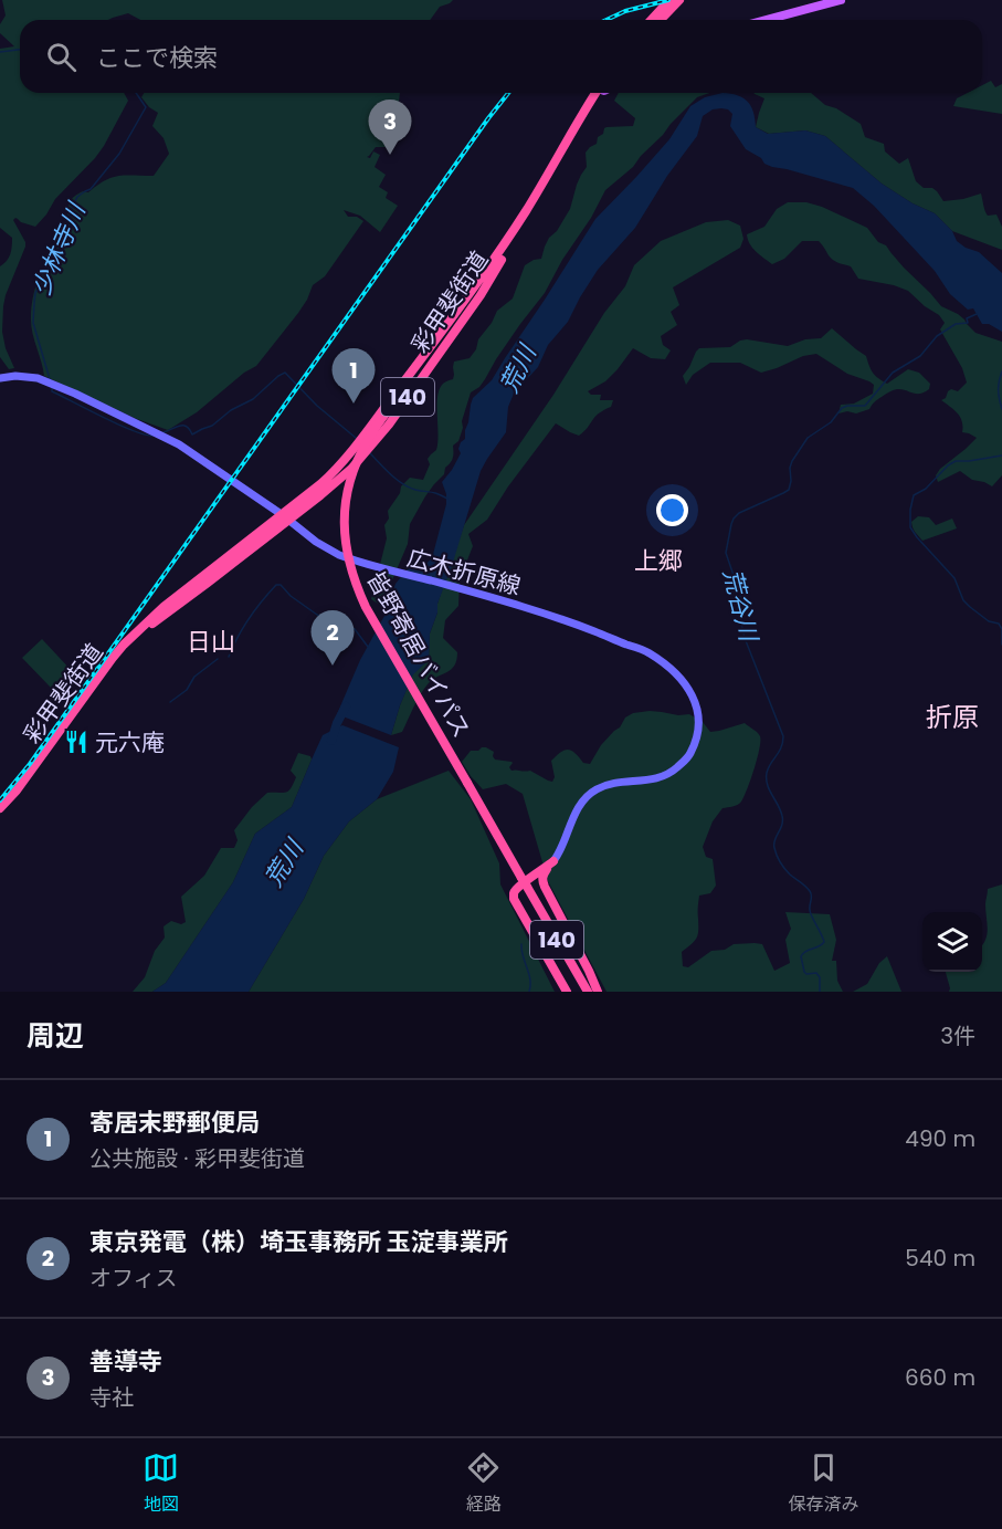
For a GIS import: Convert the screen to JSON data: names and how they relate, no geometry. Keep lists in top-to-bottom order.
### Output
{
  "streets": {
    "highway": ["彩甲斐街道", "140", "皆野寄居バイパス"],
    "main road": ["広木折原線"]
  },
  "crossings": [
    ["彩甲斐街道", "広木折原線"],
    ["彩甲斐街道", "皆野寄居バイパス"]
  ],
  "districts": ["上郷", "日山", "折原"],
  "water": ["少林寺川", "荒川", "荒谷川"],
  "places": {
    "restaurant": ["元六庵"]
  },
  "page": {
    "search": "ここで検索",
    "pins": ["3", "1", "2"],
    "heading": ["周辺", "3件"],
    "list": [
      {
        "mark": "1",
        "name": "寄居末野郵便局",
        "note": "公共施設 · 彩甲斐街道",
        "value": "490 m"
      },
      {
        "mark": "2",
        "name": "東京発電（株）埼玉事務所 玉淀事業所",
        "note": "オフィス",
        "value": "540 m"
      },
      {
        "mark": "3",
        "name": "善導寺",
        "note": "寺社",
        "value": "660 m"
      }
    ],
    "nav": ["地図", "経路", "保存済み"]
  }
}
